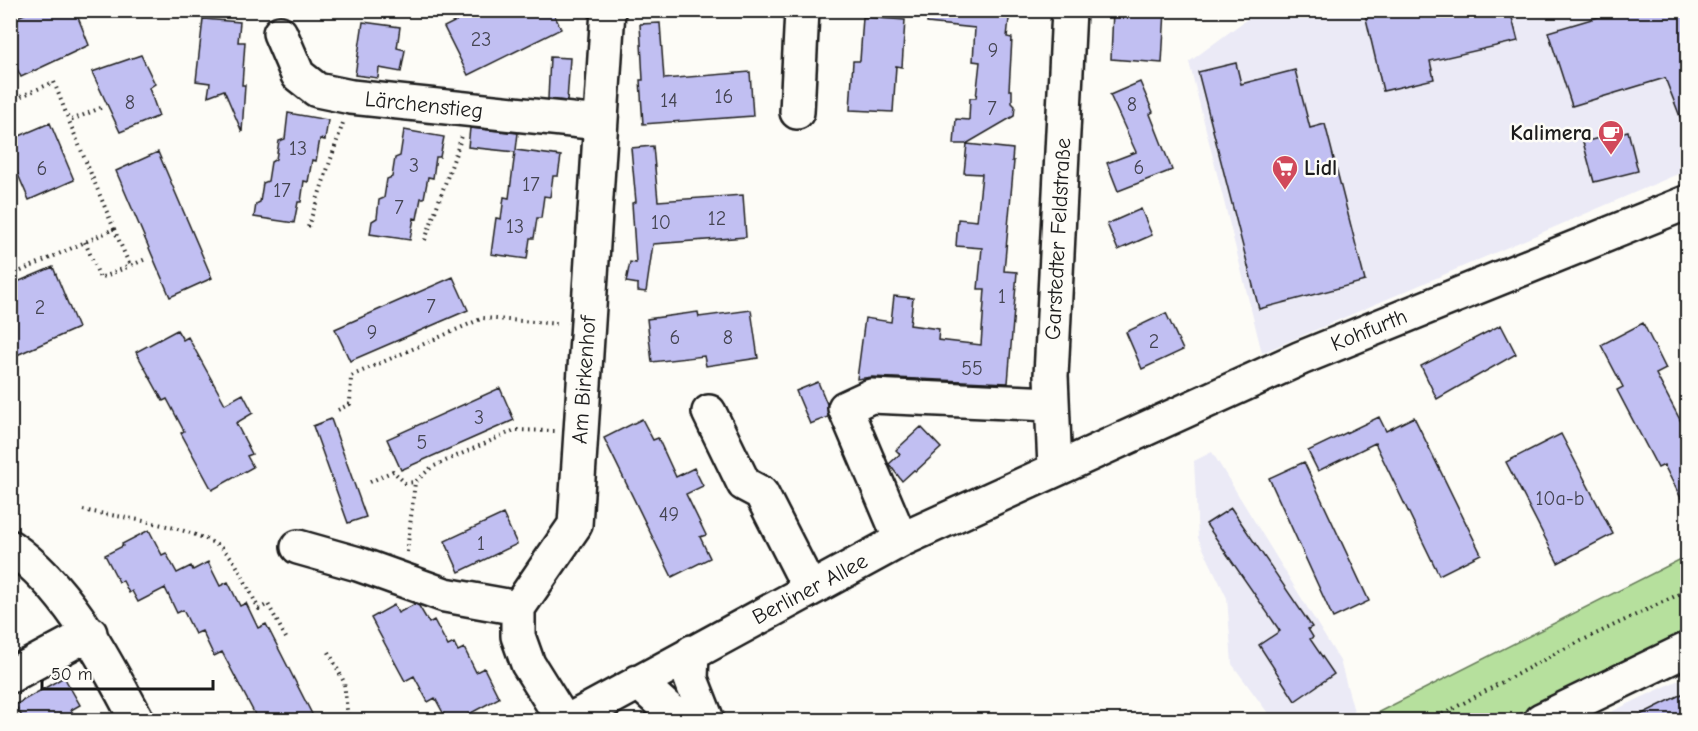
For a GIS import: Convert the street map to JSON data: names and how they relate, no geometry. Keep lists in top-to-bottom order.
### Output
{
  "streets": {
    "street": [
      "Lärchenstieg",
      "Garstedter Feldstraße",
      "Kohfurth",
      "Am Birkenhof",
      "Berliner Allee"
    ]
  },
  "crossings": [
    ["Lärchenstieg", "Am Birkenhof"],
    ["Garstedter Feldstraße", "Kohfurth"],
    ["Garstedter Feldstraße", "Berliner Allee"],
    ["Kohfurth", "Berliner Allee"]
  ],
  "places": {
    "cafe": ["Kalimera"],
    "supermarket": ["Lidl"]
  },
  "house_numbers": [
    "23",
    "9",
    "16",
    "14",
    "8",
    "8",
    "7",
    "13",
    "3",
    "6",
    "6",
    "17",
    "17",
    "7",
    "12",
    "10",
    "13",
    "1",
    "7",
    "2",
    "9",
    "6",
    "8",
    "2",
    "55",
    "3",
    "5",
    "10a-b",
    "49",
    "1"
  ],
  "scale_bar": "50 m"
}
